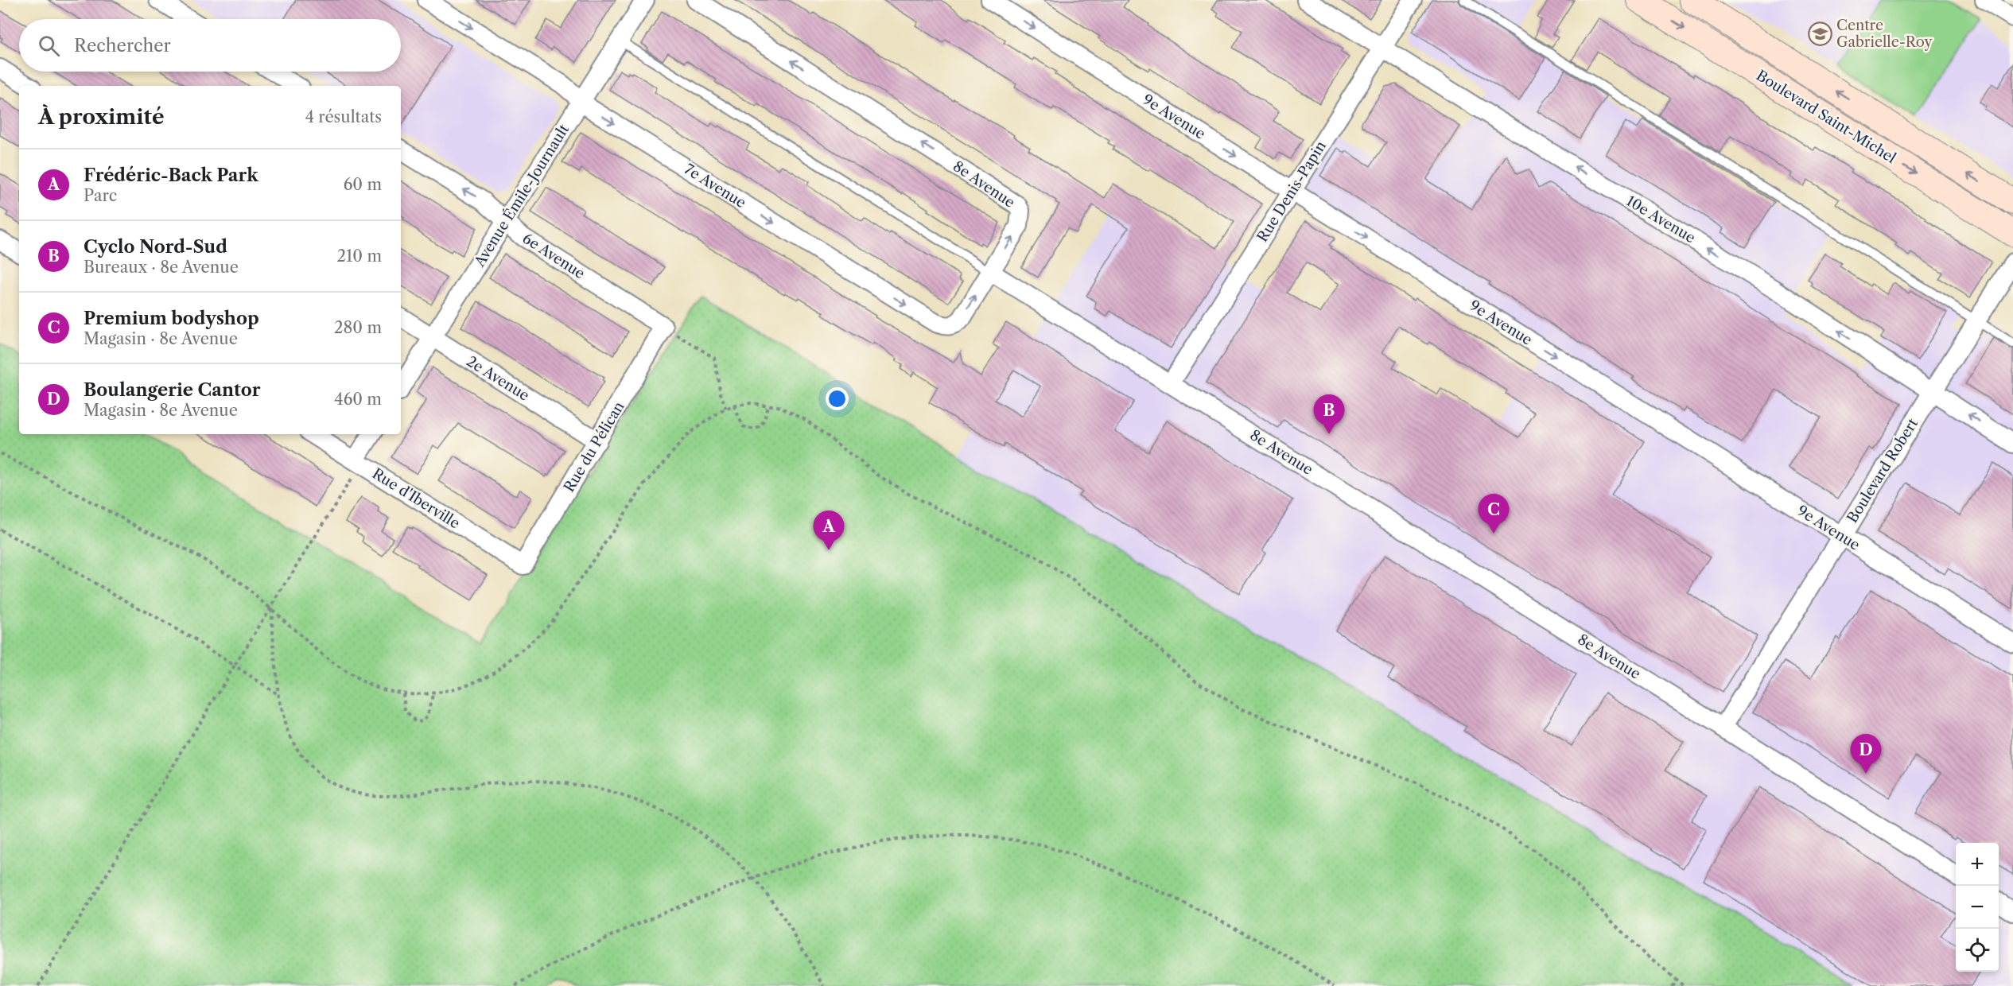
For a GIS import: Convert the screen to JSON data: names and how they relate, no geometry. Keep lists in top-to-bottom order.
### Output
{
  "streets": {
    "main road": ["Boulevard Saint-Michel"],
    "street": [
      "9e Avenue",
      "8e Avenue",
      "7e Avenue",
      "Rue Denis-Papin",
      "Avenue Émile-Journault",
      "10e Avenue",
      "6e Avenue",
      "2e Avenue",
      "Rue du Pélican",
      "Boulevard Robert",
      "Rue d'Iberville"
    ]
  },
  "crossings": [
    ["9e Avenue", "Rue Denis-Papin"],
    ["9e Avenue", "Boulevard Robert"],
    ["8e Avenue", "7e Avenue"],
    ["8e Avenue", "Rue Denis-Papin"],
    ["8e Avenue", "Boulevard Robert"],
    ["7e Avenue", "Avenue Émile-Journault"],
    ["Rue Denis-Papin", "10e Avenue"],
    ["Avenue Émile-Journault", "6e Avenue"],
    ["Avenue Émile-Journault", "2e Avenue"],
    ["10e Avenue", "Boulevard Robert"],
    ["6e Avenue", "Rue du Pélican"],
    ["2e Avenue", "Rue du Pélican"],
    ["Rue du Pélican", "Rue d'Iberville"]
  ],
  "one_way": [
    "9e Avenue",
    "7e Avenue",
    "10e Avenue",
    "6e Avenue"
  ],
  "places": {
    "school or university": ["Centre Gabrielle-Roy"]
  },
  "page": {
    "search": "Rechercher",
    "heading": ["À proximité", "4 résultats"],
    "list": [
      {
        "mark": "A",
        "name": "Frédéric-Back Park",
        "note": "Parc",
        "value": "60 m"
      },
      {
        "mark": "B",
        "name": "Cyclo Nord-Sud",
        "note": "Bureaux · 8e Avenue",
        "value": "210 m"
      },
      {
        "mark": "C",
        "name": "Premium bodyshop",
        "note": "Magasin · 8e Avenue",
        "value": "280 m"
      },
      {
        "mark": "D",
        "name": "Boulangerie Cantor",
        "note": "Magasin · 8e Avenue",
        "value": "460 m"
      }
    ],
    "pins": [
      "B",
      "C",
      "A",
      "D"
    ],
    "map_buttons": ["+", "−"]
  }
}
